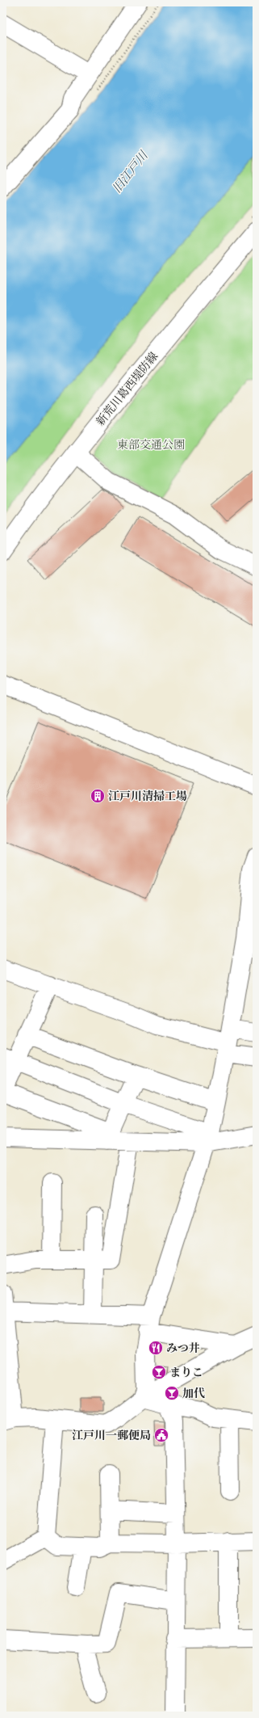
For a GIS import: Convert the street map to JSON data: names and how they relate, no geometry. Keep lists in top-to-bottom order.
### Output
{
  "streets": {
    "street": ["新荒川葛西堤防線"]
  },
  "water": ["旧江戸川"],
  "parks": ["東部交通公園"],
  "places": {
    "building": ["江戸川清掃工場"],
    "restaurant": ["みつ井"],
    "bar": ["まりこ", "加代"],
    "public building": ["江戸川一郵便局"]
  }
}
